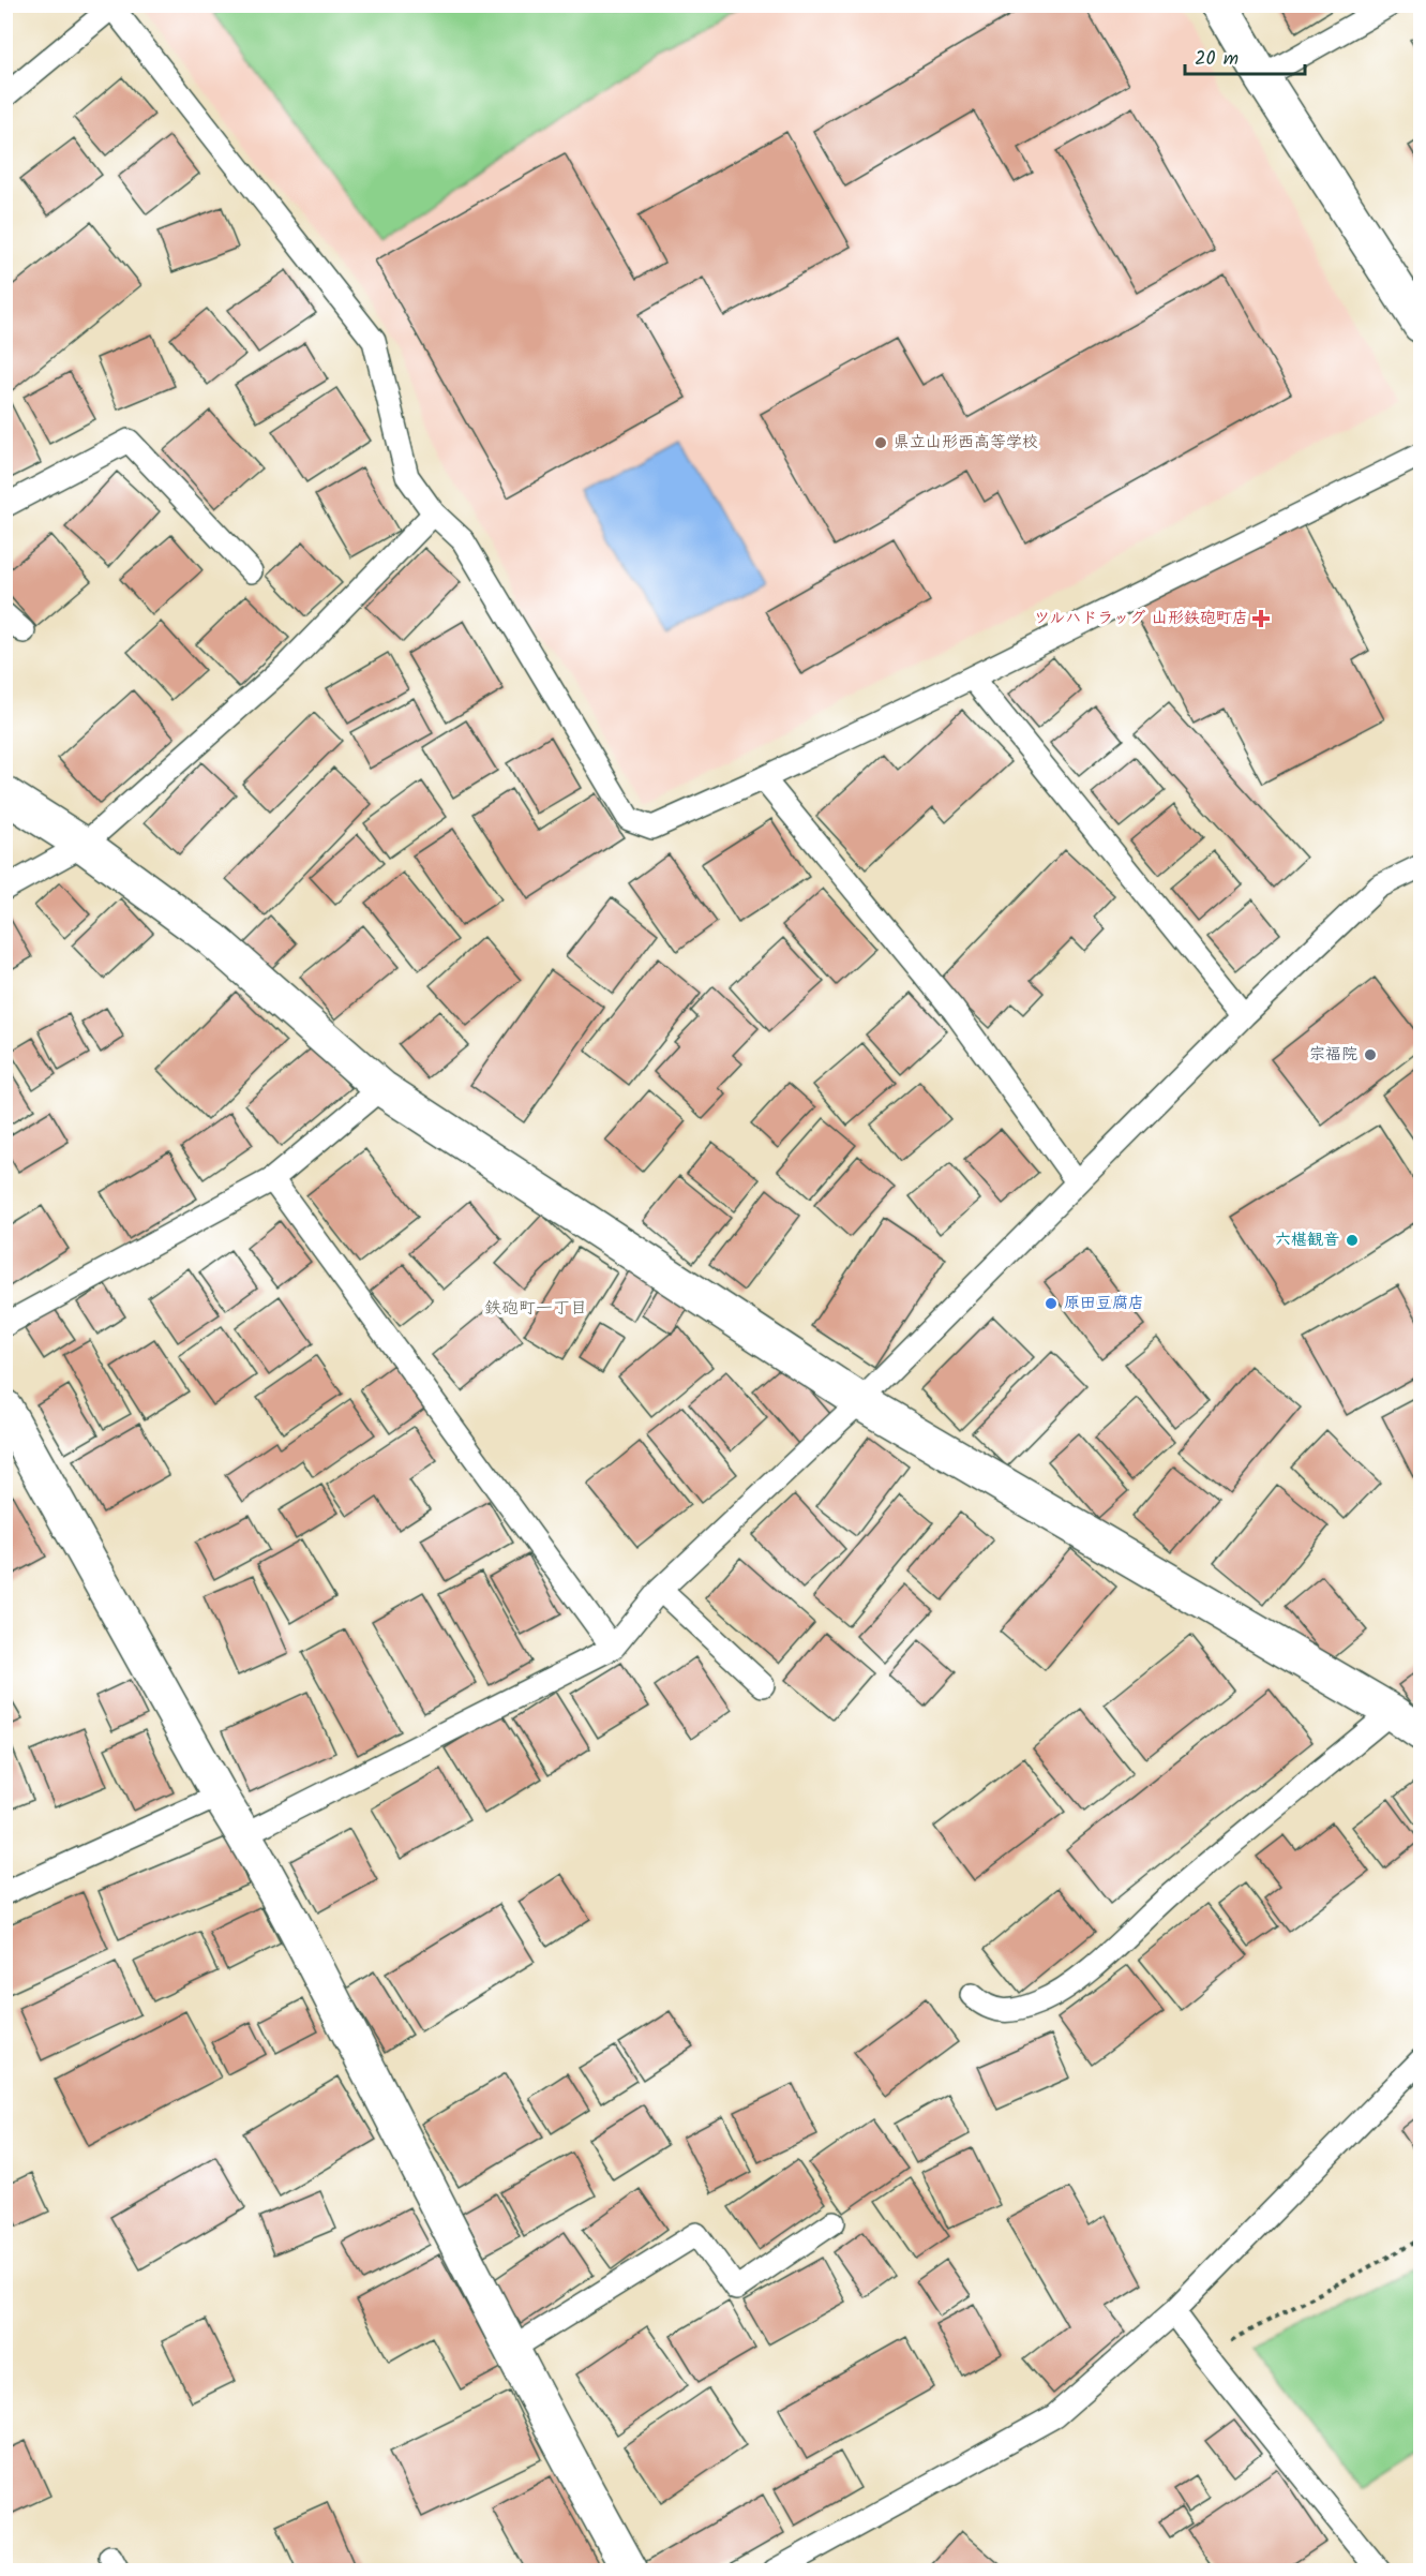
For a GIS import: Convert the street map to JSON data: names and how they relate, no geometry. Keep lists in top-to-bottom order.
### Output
{
  "districts": ["鉄砲町一丁目"],
  "places": {
    "other": [
      "県立山形西高等学校",
      "宗福院",
      "六椹観音",
      "原田豆腐店"
    ],
    "health": ["ツルハドラッグ 山形鉄砲町店"]
  },
  "scale_bar": "20 m"
}
